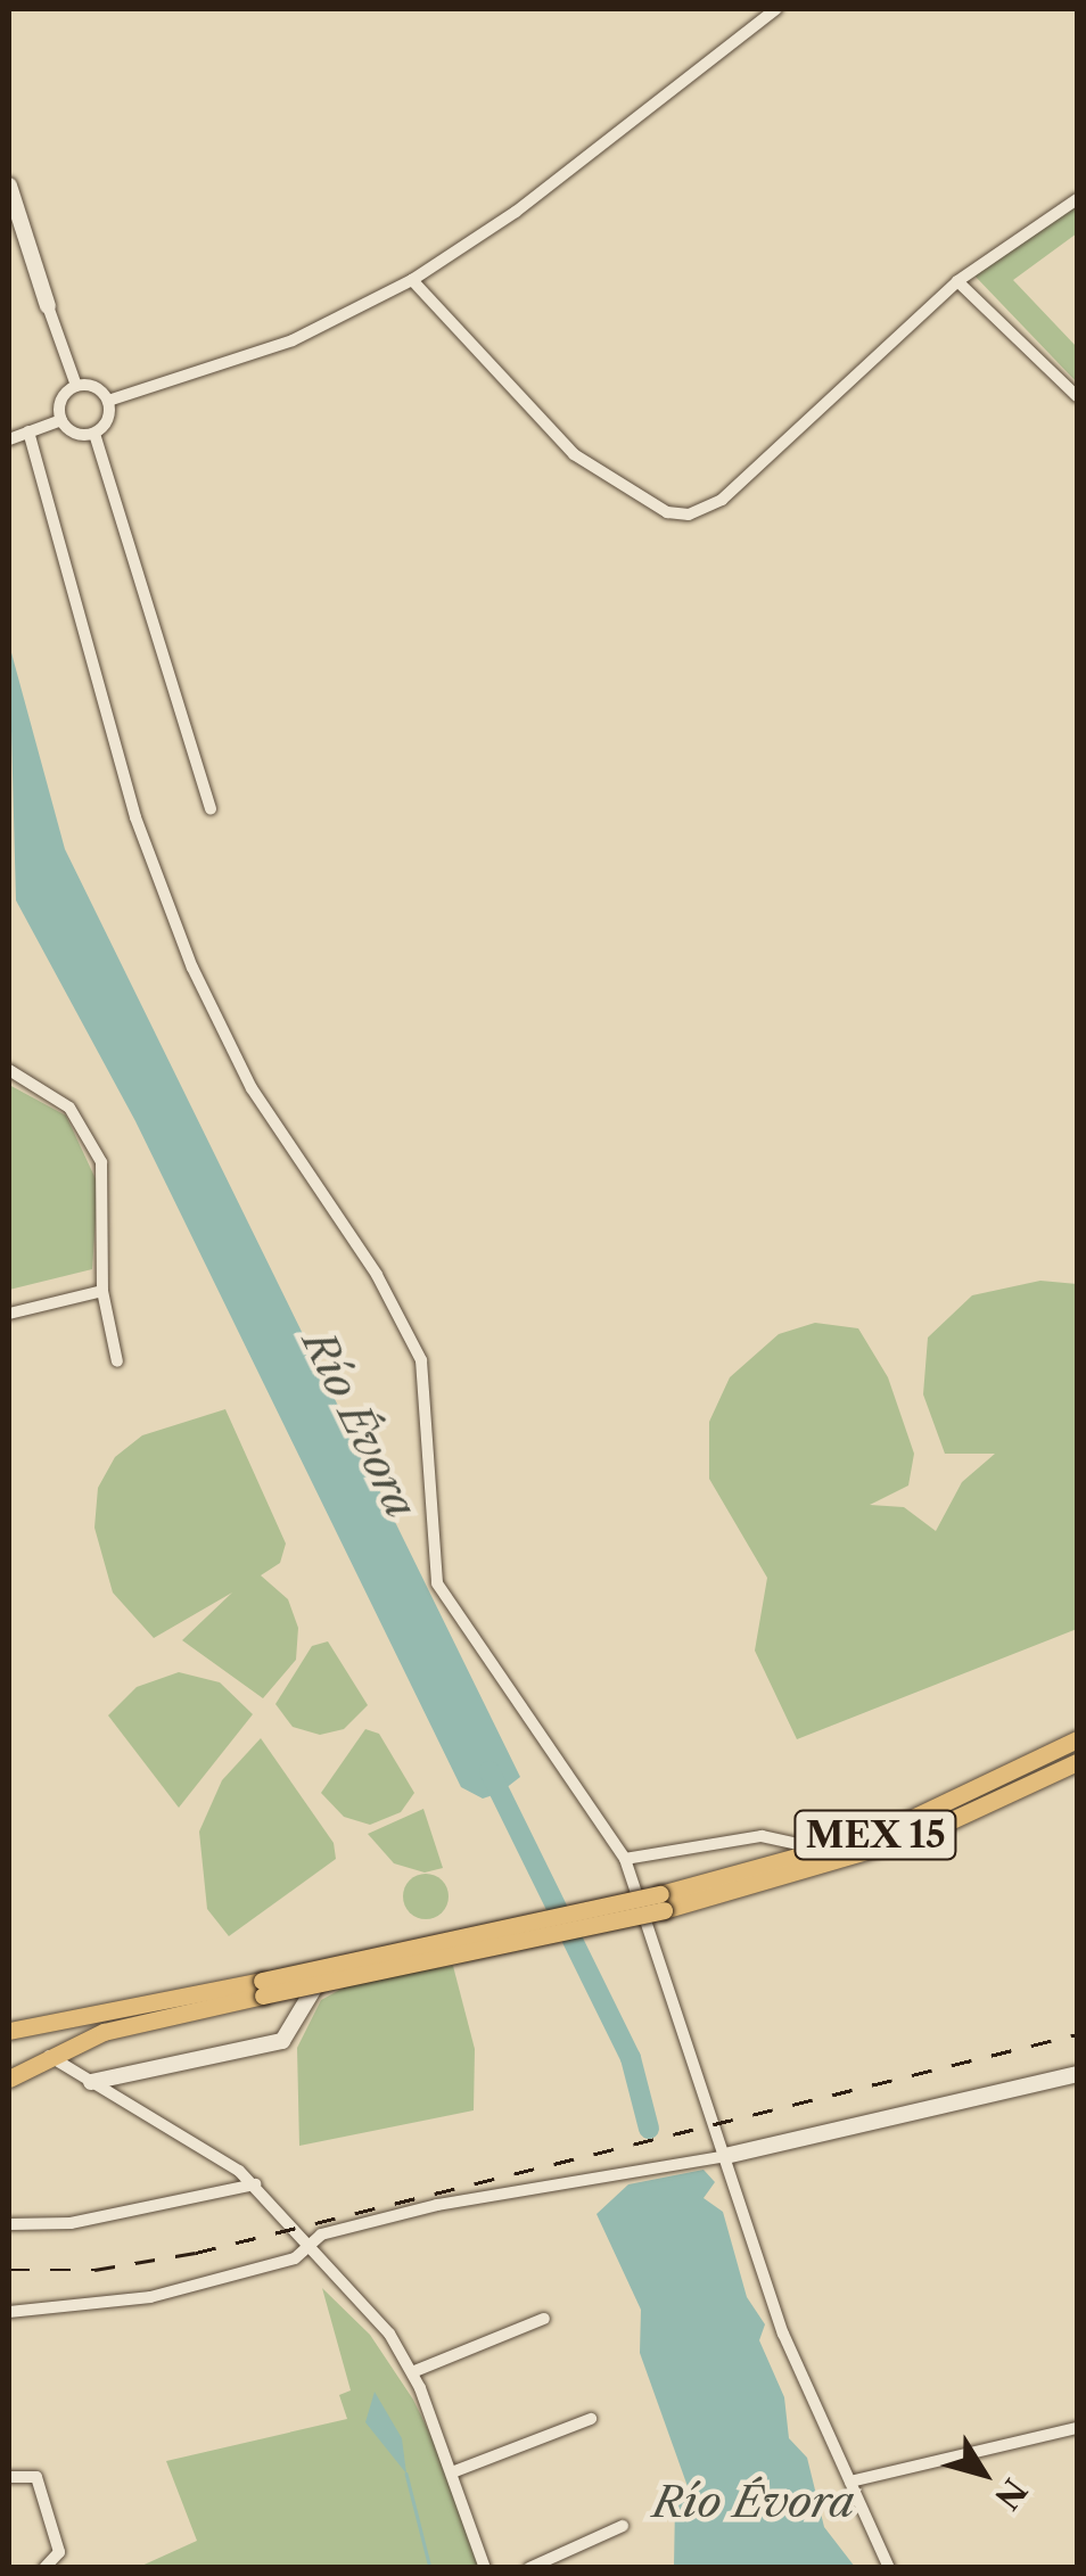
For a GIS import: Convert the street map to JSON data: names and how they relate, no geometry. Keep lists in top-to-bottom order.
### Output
{
  "streets": {
    "main road": ["MEX 15"]
  },
  "water": ["Río Évora"],
  "north": "bottom right"
}
